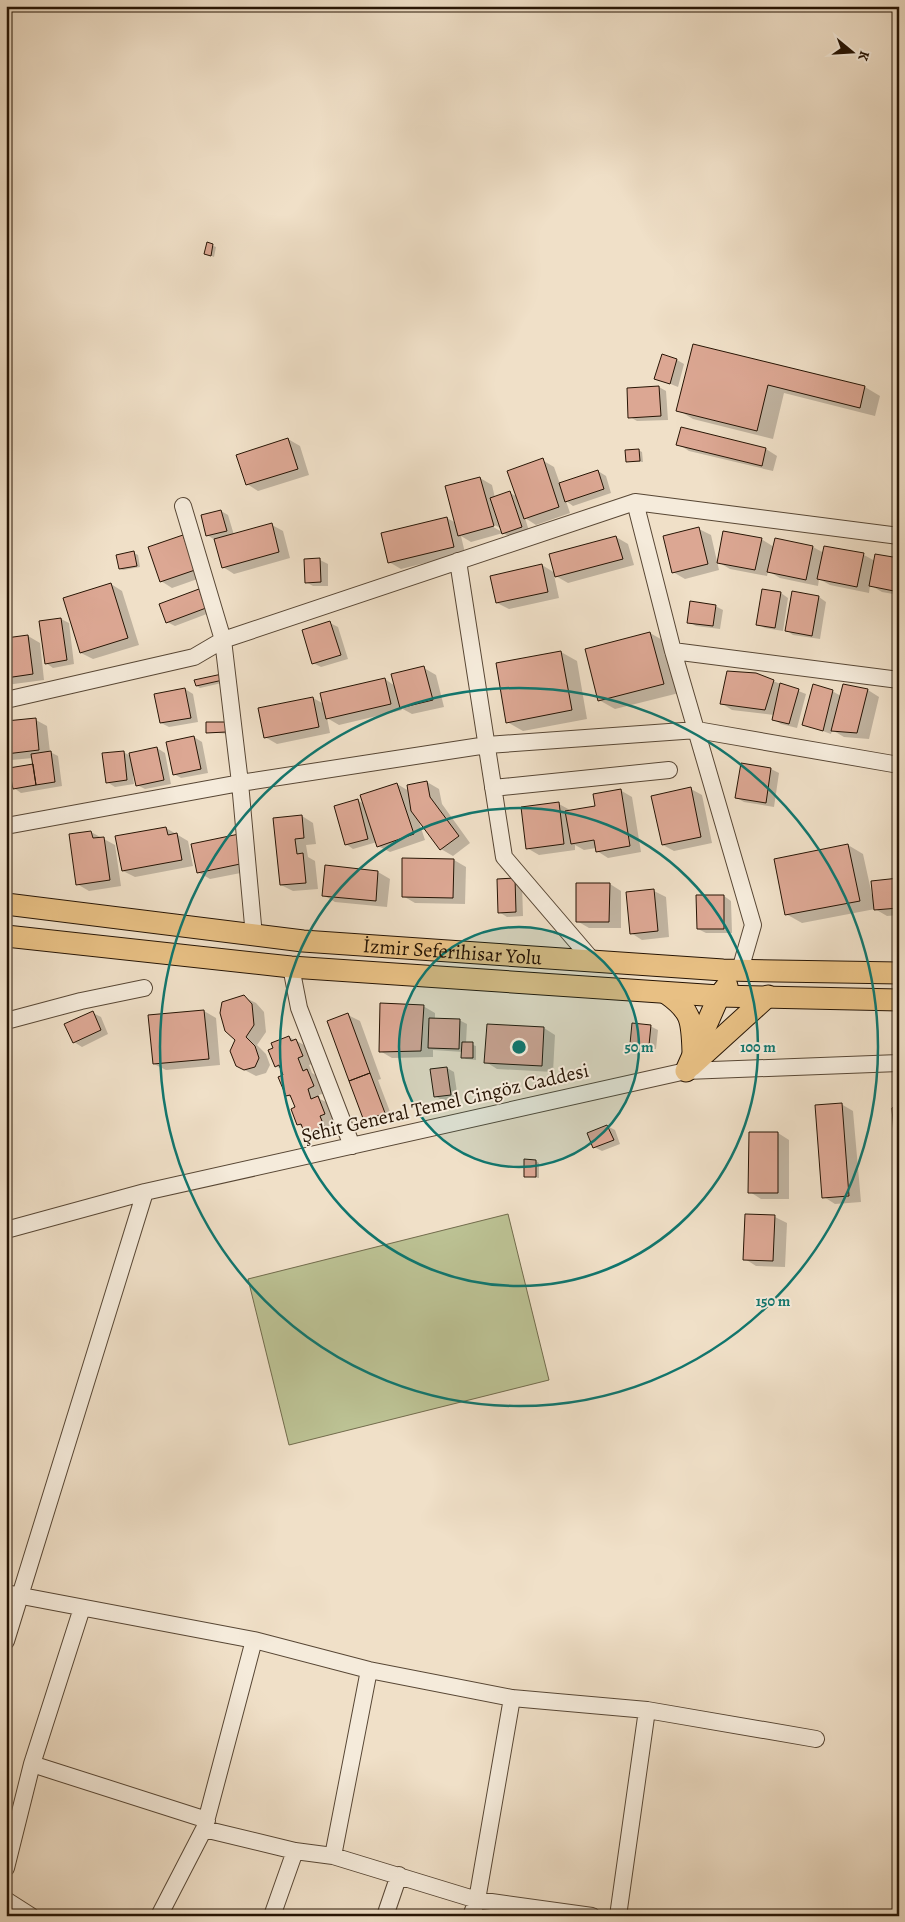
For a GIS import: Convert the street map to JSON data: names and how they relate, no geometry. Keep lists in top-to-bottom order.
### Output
{
  "streets": {
    "main road": ["İzmir Seferihisar Yolu"],
    "street": ["Şehit General Temel Cingöz Caddesi"]
  },
  "north": "right",
  "rings": ["50 m", "100 m", "150 m"]
}
